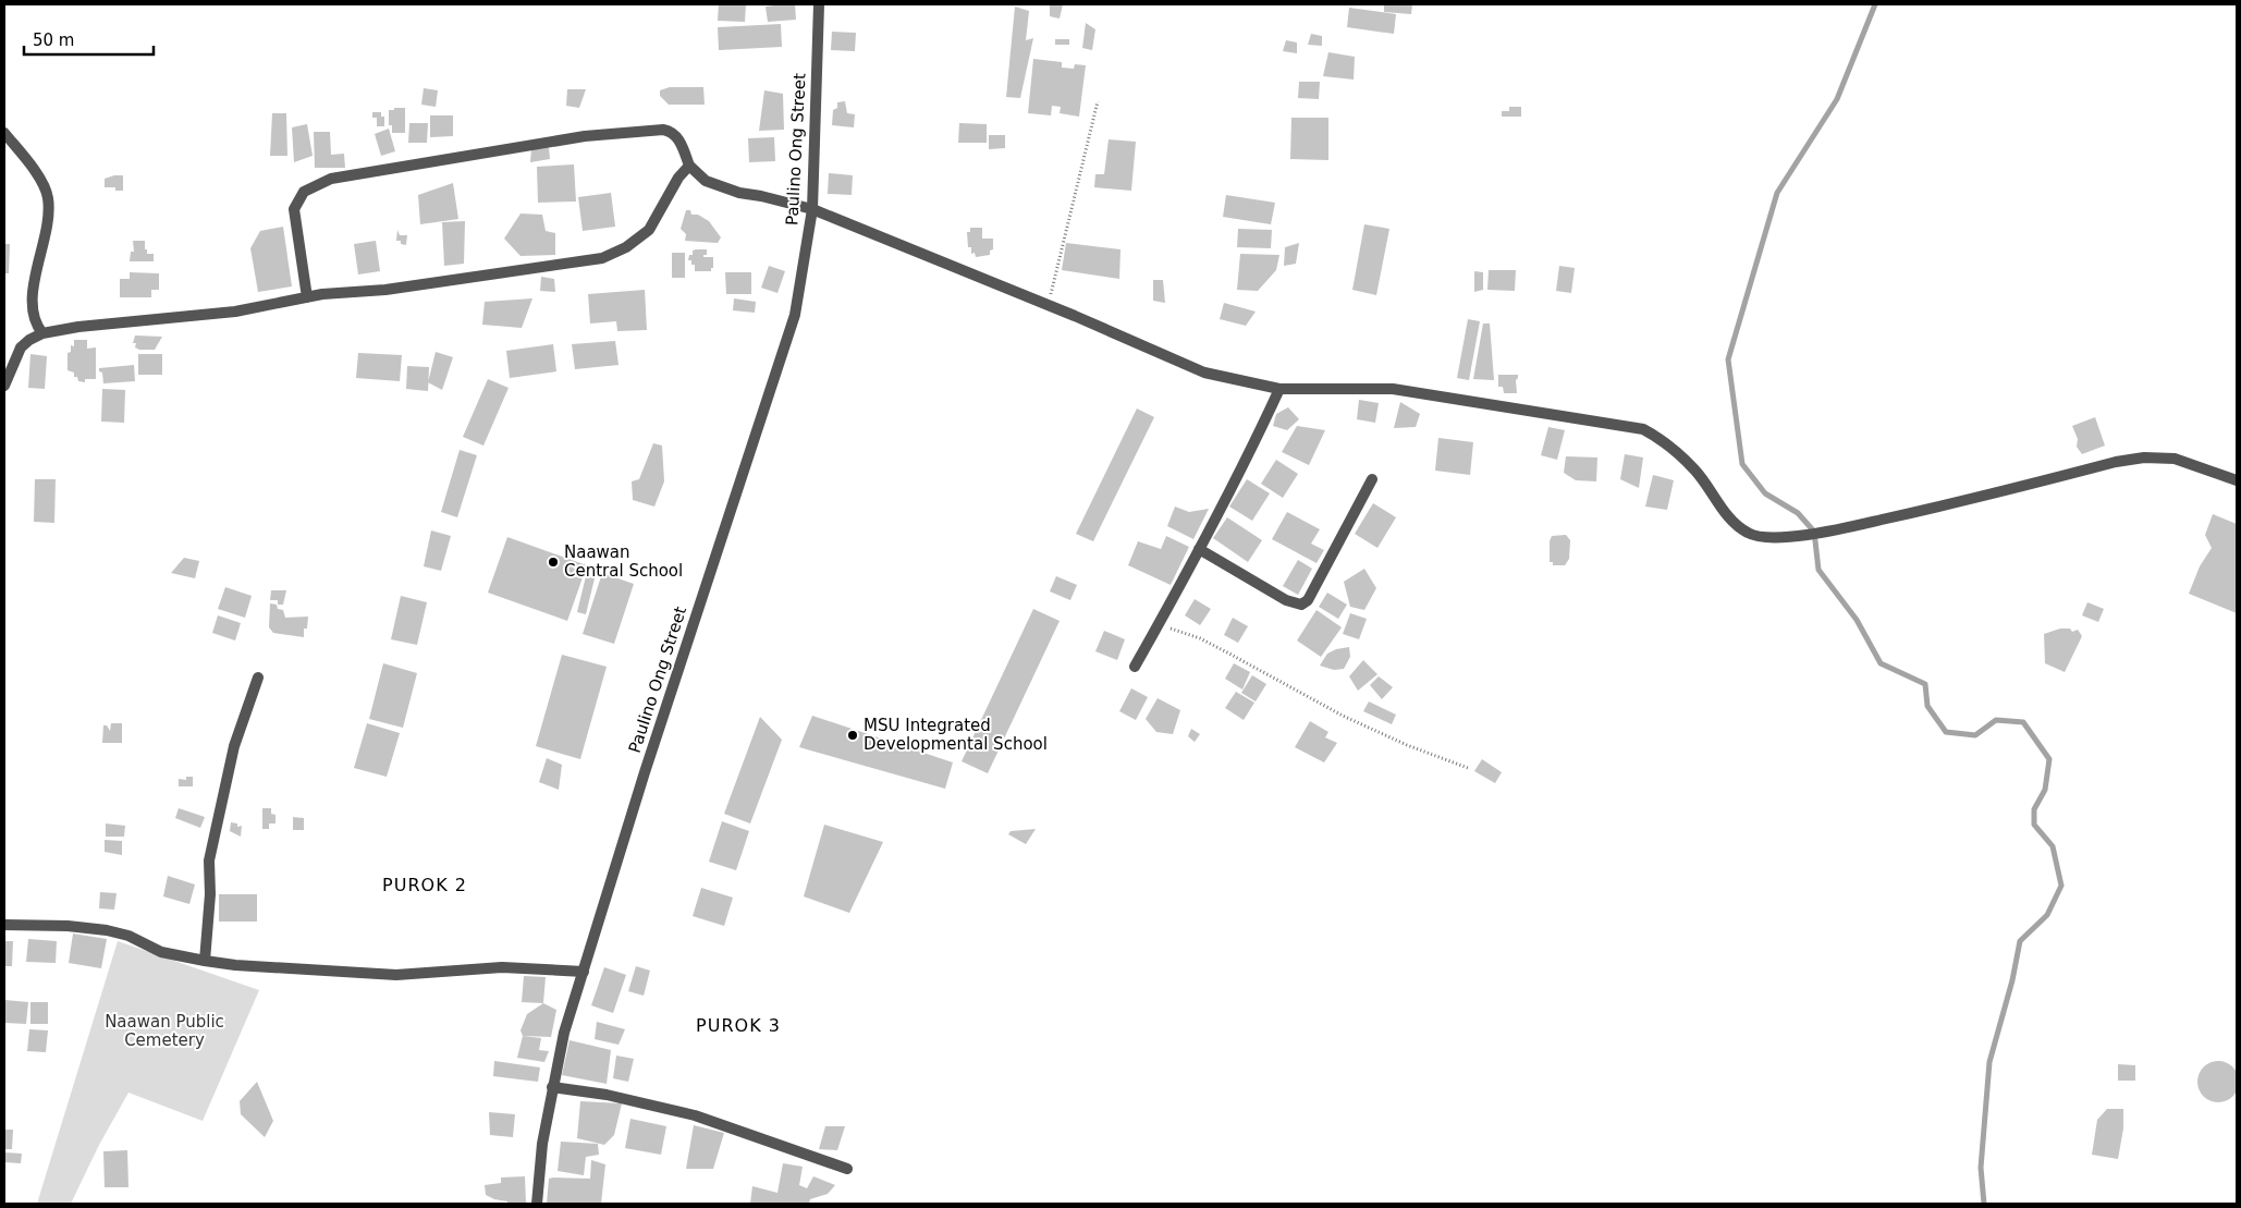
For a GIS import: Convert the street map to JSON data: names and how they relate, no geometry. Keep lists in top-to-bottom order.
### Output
{
  "streets": {
    "street": ["Paulino Ong Street"]
  },
  "districts": ["PUROK 2", "PUROK 3"],
  "parks": ["Naawan Public Cemetery"],
  "places": ["Naawan Central School", "MSU Integrated Developmental School"],
  "scale_bar": "50 m"
}
